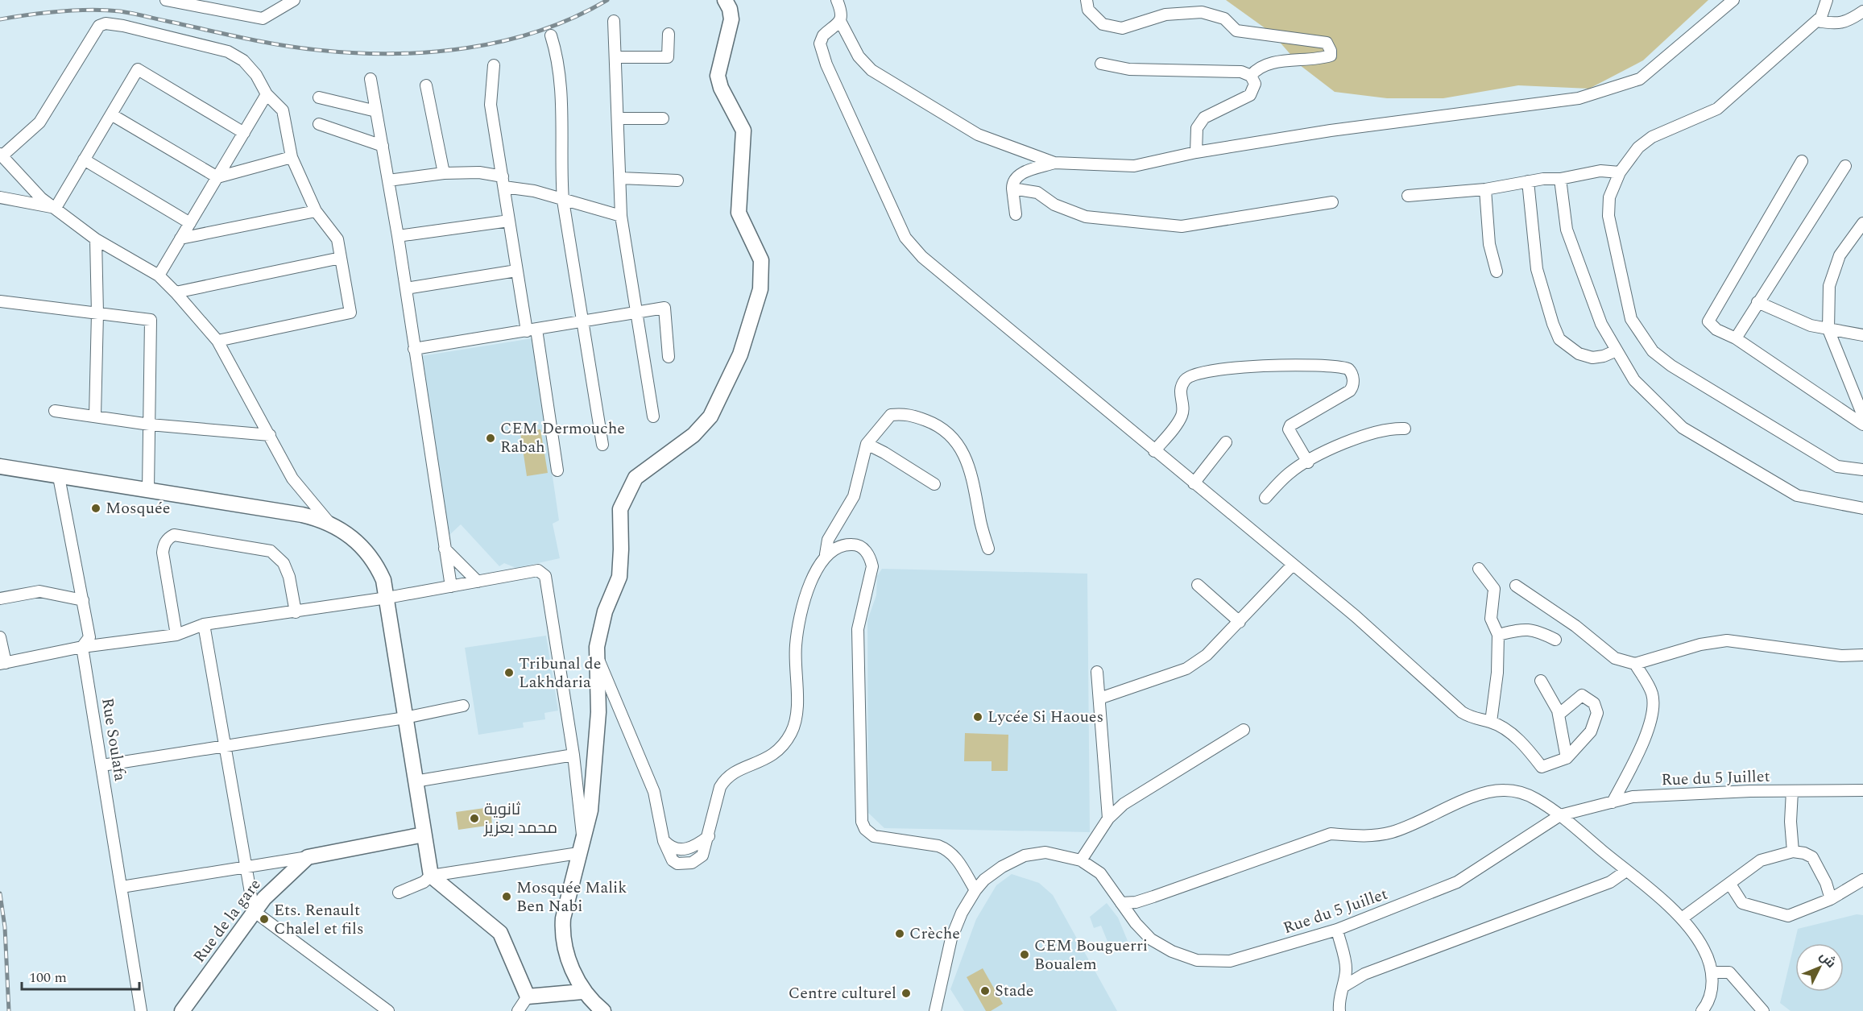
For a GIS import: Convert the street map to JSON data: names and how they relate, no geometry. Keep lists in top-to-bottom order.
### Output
{
  "streets": {
    "main road": ["Rue de la gare"],
    "street": ["Rue Soulafa", "Rue du 5 Juillet"]
  },
  "places": [
    "CEM Dermouche Rabah",
    "Mosquée",
    "Tribunal de Lakhdaria",
    "Lycée Si Haoues",
    "ثانوية محمد بعزيز",
    "Mosquée Malik Ben Nabi",
    "Ets. Renault Chalel et fils",
    "Crèche",
    "CEM Bouguerri Boualem",
    "Stade",
    "Centre culturel"
  ],
  "scale_bar": "100 m",
  "north": "top right"
}
